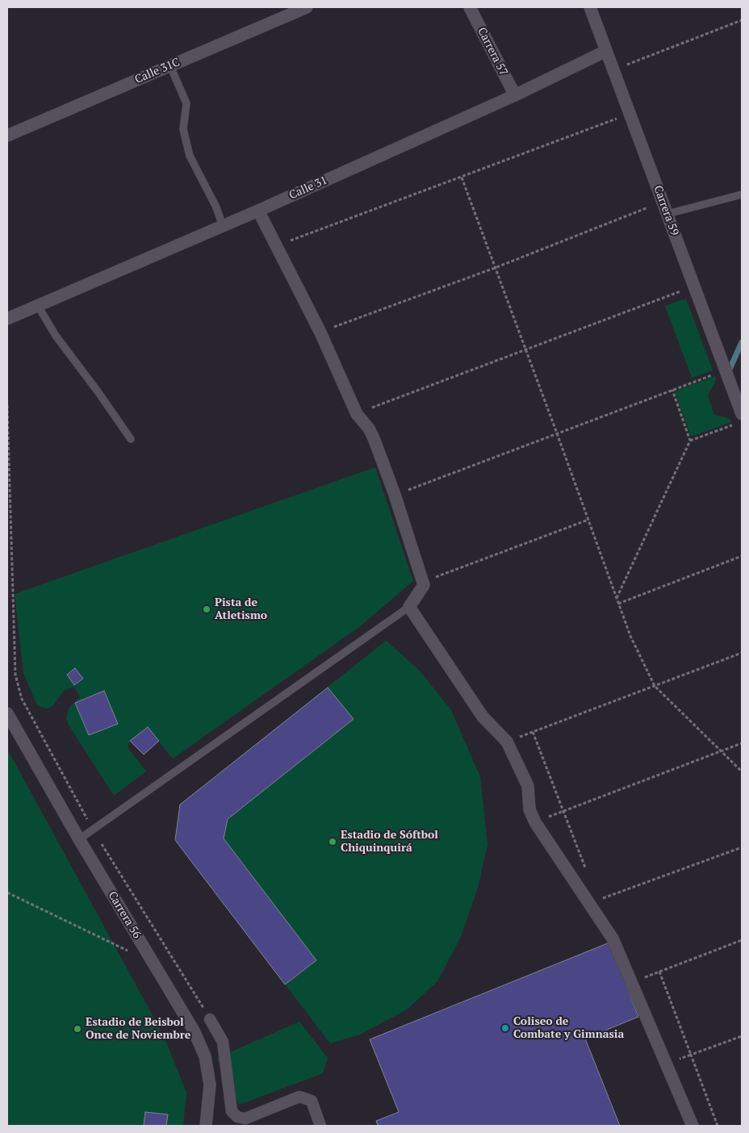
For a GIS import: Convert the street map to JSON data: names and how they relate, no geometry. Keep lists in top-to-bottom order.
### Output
{
  "streets": {
    "street": [
      "Carrera 57",
      "Calle 31C",
      "Calle 31",
      "Carrera 59",
      "Carrera 56"
    ]
  },
  "crossings": [
    ["Carrera 57", "Calle 31"],
    ["Calle 31", "Carrera 59"]
  ],
  "places": [
    "Pista de Atletismo",
    "Estadio de Sóftbol Chiquinquirá",
    "Coliseo de Combate y Gimnasia",
    "Estadio de Beisbol Once de Noviembre"
  ]
}
